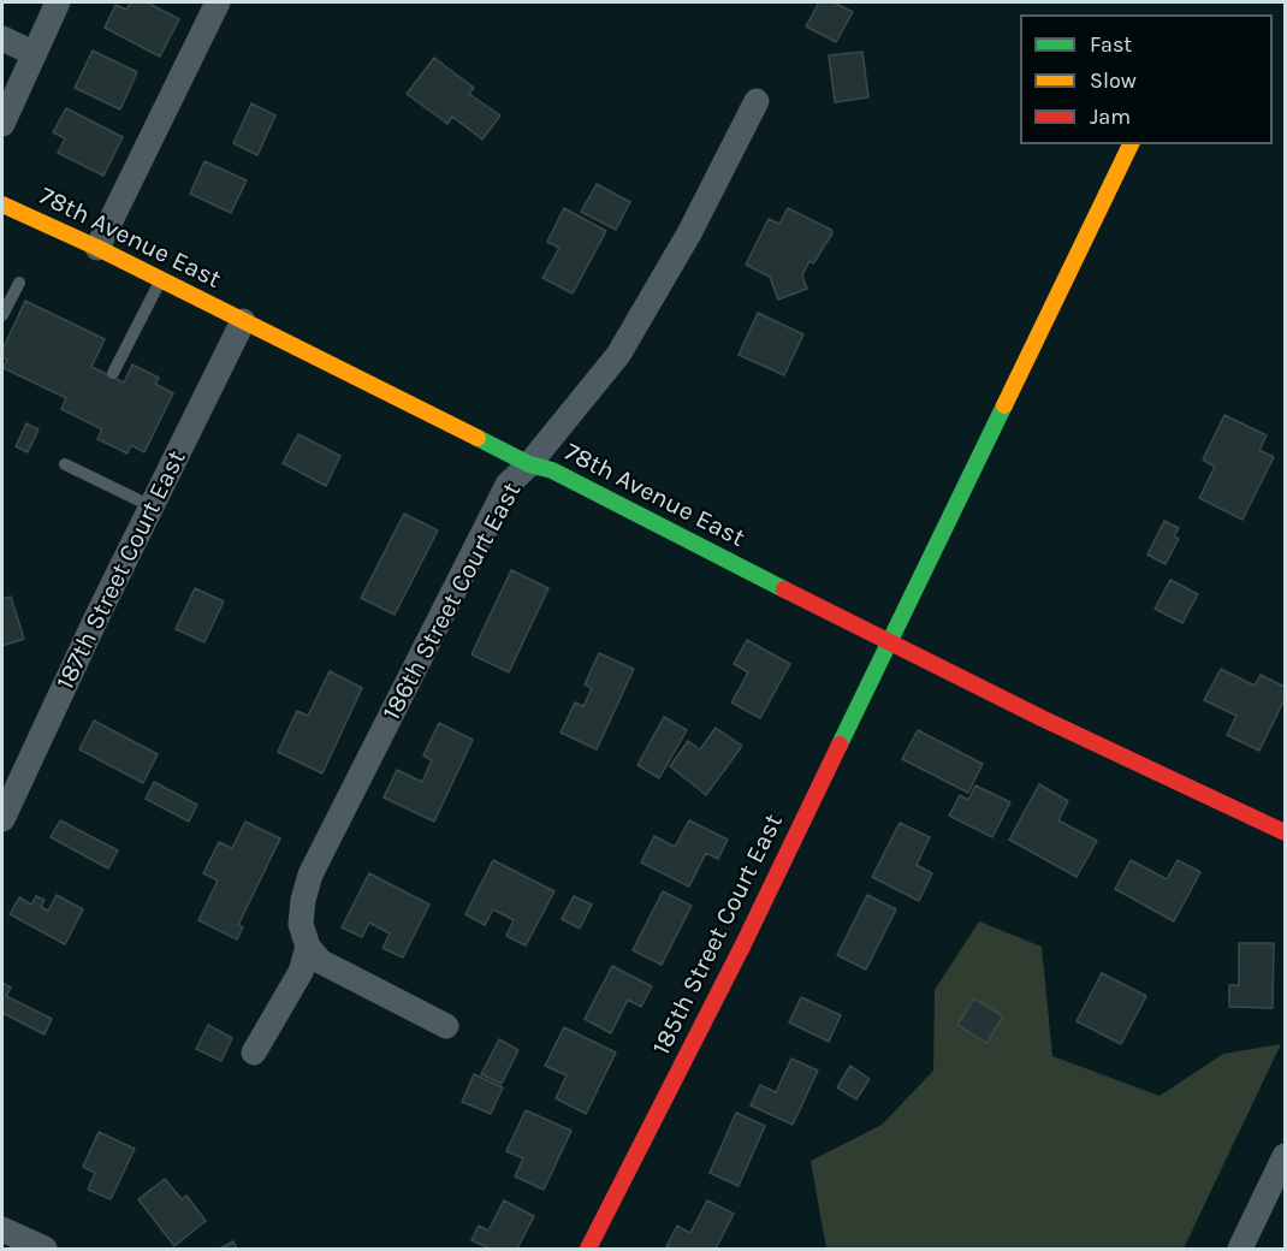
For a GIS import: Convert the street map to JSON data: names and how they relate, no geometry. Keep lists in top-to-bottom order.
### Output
{
  "streets": {
    "street": [
      "78th Avenue East",
      "187th Street Court East",
      "186th Street Court East",
      "185th Street Court East"
    ]
  },
  "crossings": [
    ["78th Avenue East", "187th Street Court East"],
    ["78th Avenue East", "186th Street Court East"],
    ["78th Avenue East", "185th Street Court East"]
  ],
  "legend": ["Fast", "Slow", "Jam"]
}
